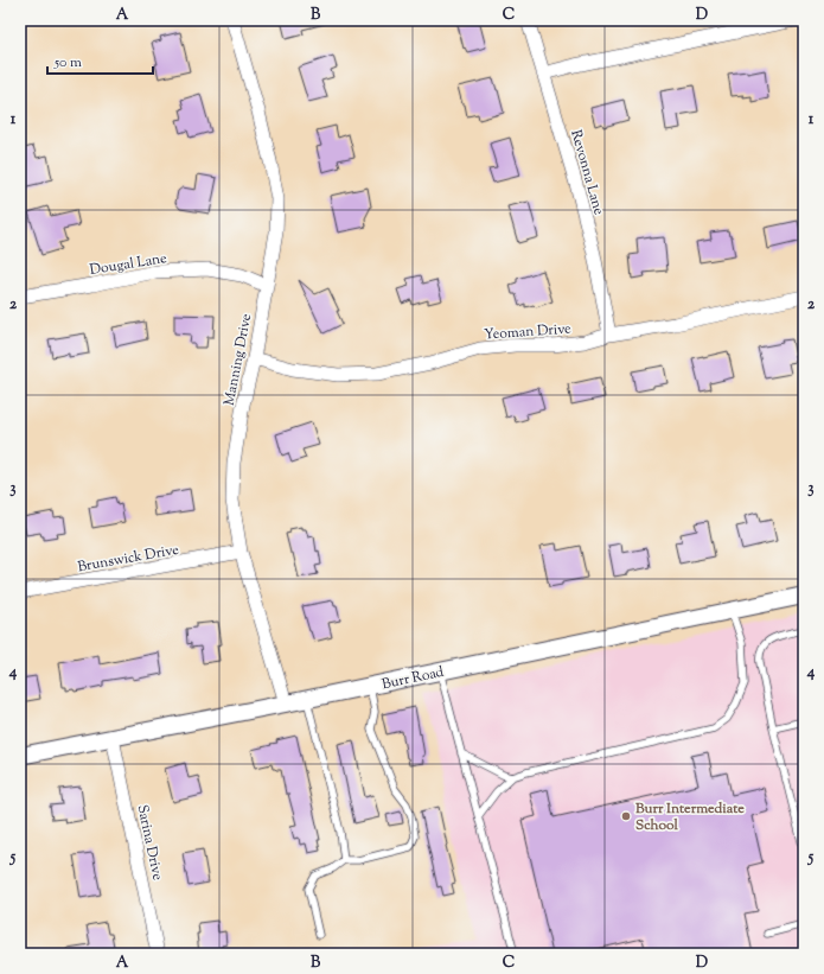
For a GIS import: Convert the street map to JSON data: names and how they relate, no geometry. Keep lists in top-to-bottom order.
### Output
{
  "streets": {
    "street": [
      "Revonna Lane",
      "Dougal Lane",
      "Yeoman Drive",
      "Manning Drive",
      "Brunswick Drive",
      "Burr Road",
      "Sarina Drive"
    ]
  },
  "crossings": [
    ["Revonna Lane", "Yeoman Drive"],
    ["Dougal Lane", "Manning Drive"],
    ["Yeoman Drive", "Manning Drive"],
    ["Manning Drive", "Brunswick Drive"],
    ["Manning Drive", "Burr Road"],
    ["Burr Road", "Sarina Drive"]
  ],
  "places": ["Burr Intermediate School"],
  "scale_bar": "50 m",
  "grid": {
    "columns": [
      "A",
      "B",
      "C",
      "D"
    ],
    "rows": [
      "1",
      "2",
      "3",
      "4",
      "5"
    ]
  }
}
